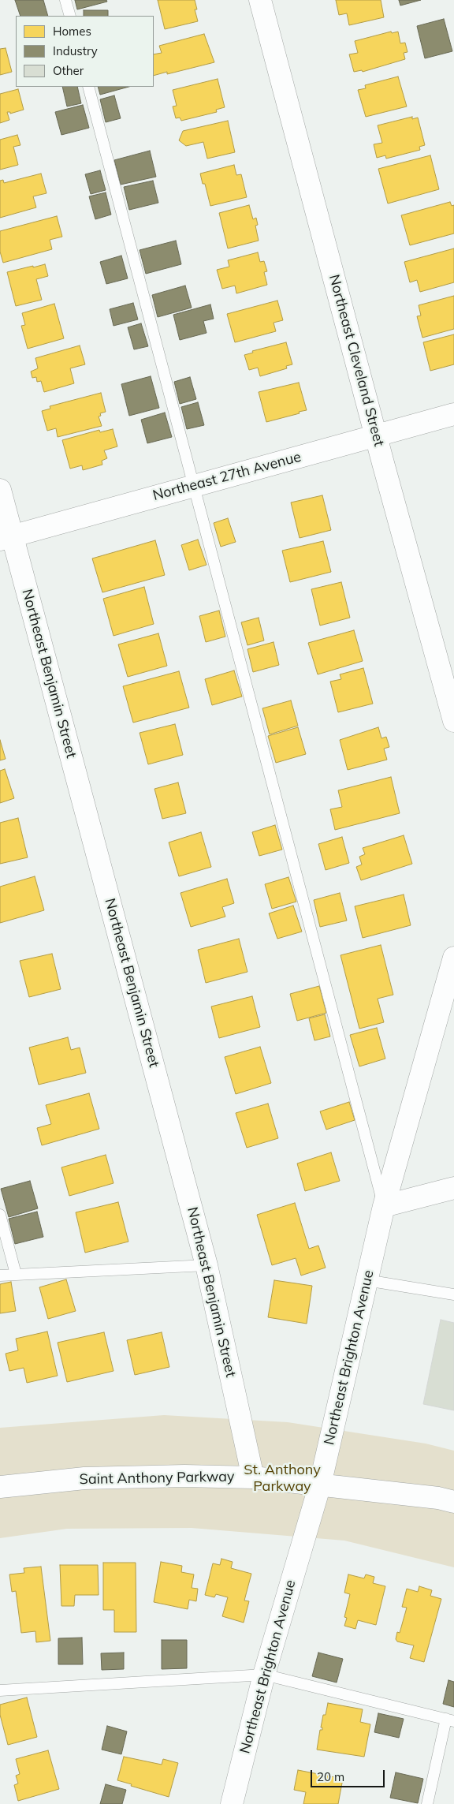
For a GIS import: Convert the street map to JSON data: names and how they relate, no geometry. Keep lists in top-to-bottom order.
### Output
{
  "streets": {
    "street": [
      "Northeast Cleveland Street",
      "Northeast 27th Avenue",
      "Northeast Benjamin Street",
      "Northeast Brighton Avenue",
      "Saint Anthony Parkway"
    ]
  },
  "crossings": [
    ["Northeast Cleveland Street", "Northeast 27th Avenue"],
    ["Northeast 27th Avenue", "Northeast Benjamin Street"],
    ["Northeast Benjamin Street", "Saint Anthony Parkway"],
    ["Northeast Brighton Avenue", "Saint Anthony Parkway"]
  ],
  "parks": ["St. Anthony Parkway"],
  "legend": ["Homes", "Industry", "Other"],
  "scale_bar": "20 m"
}
